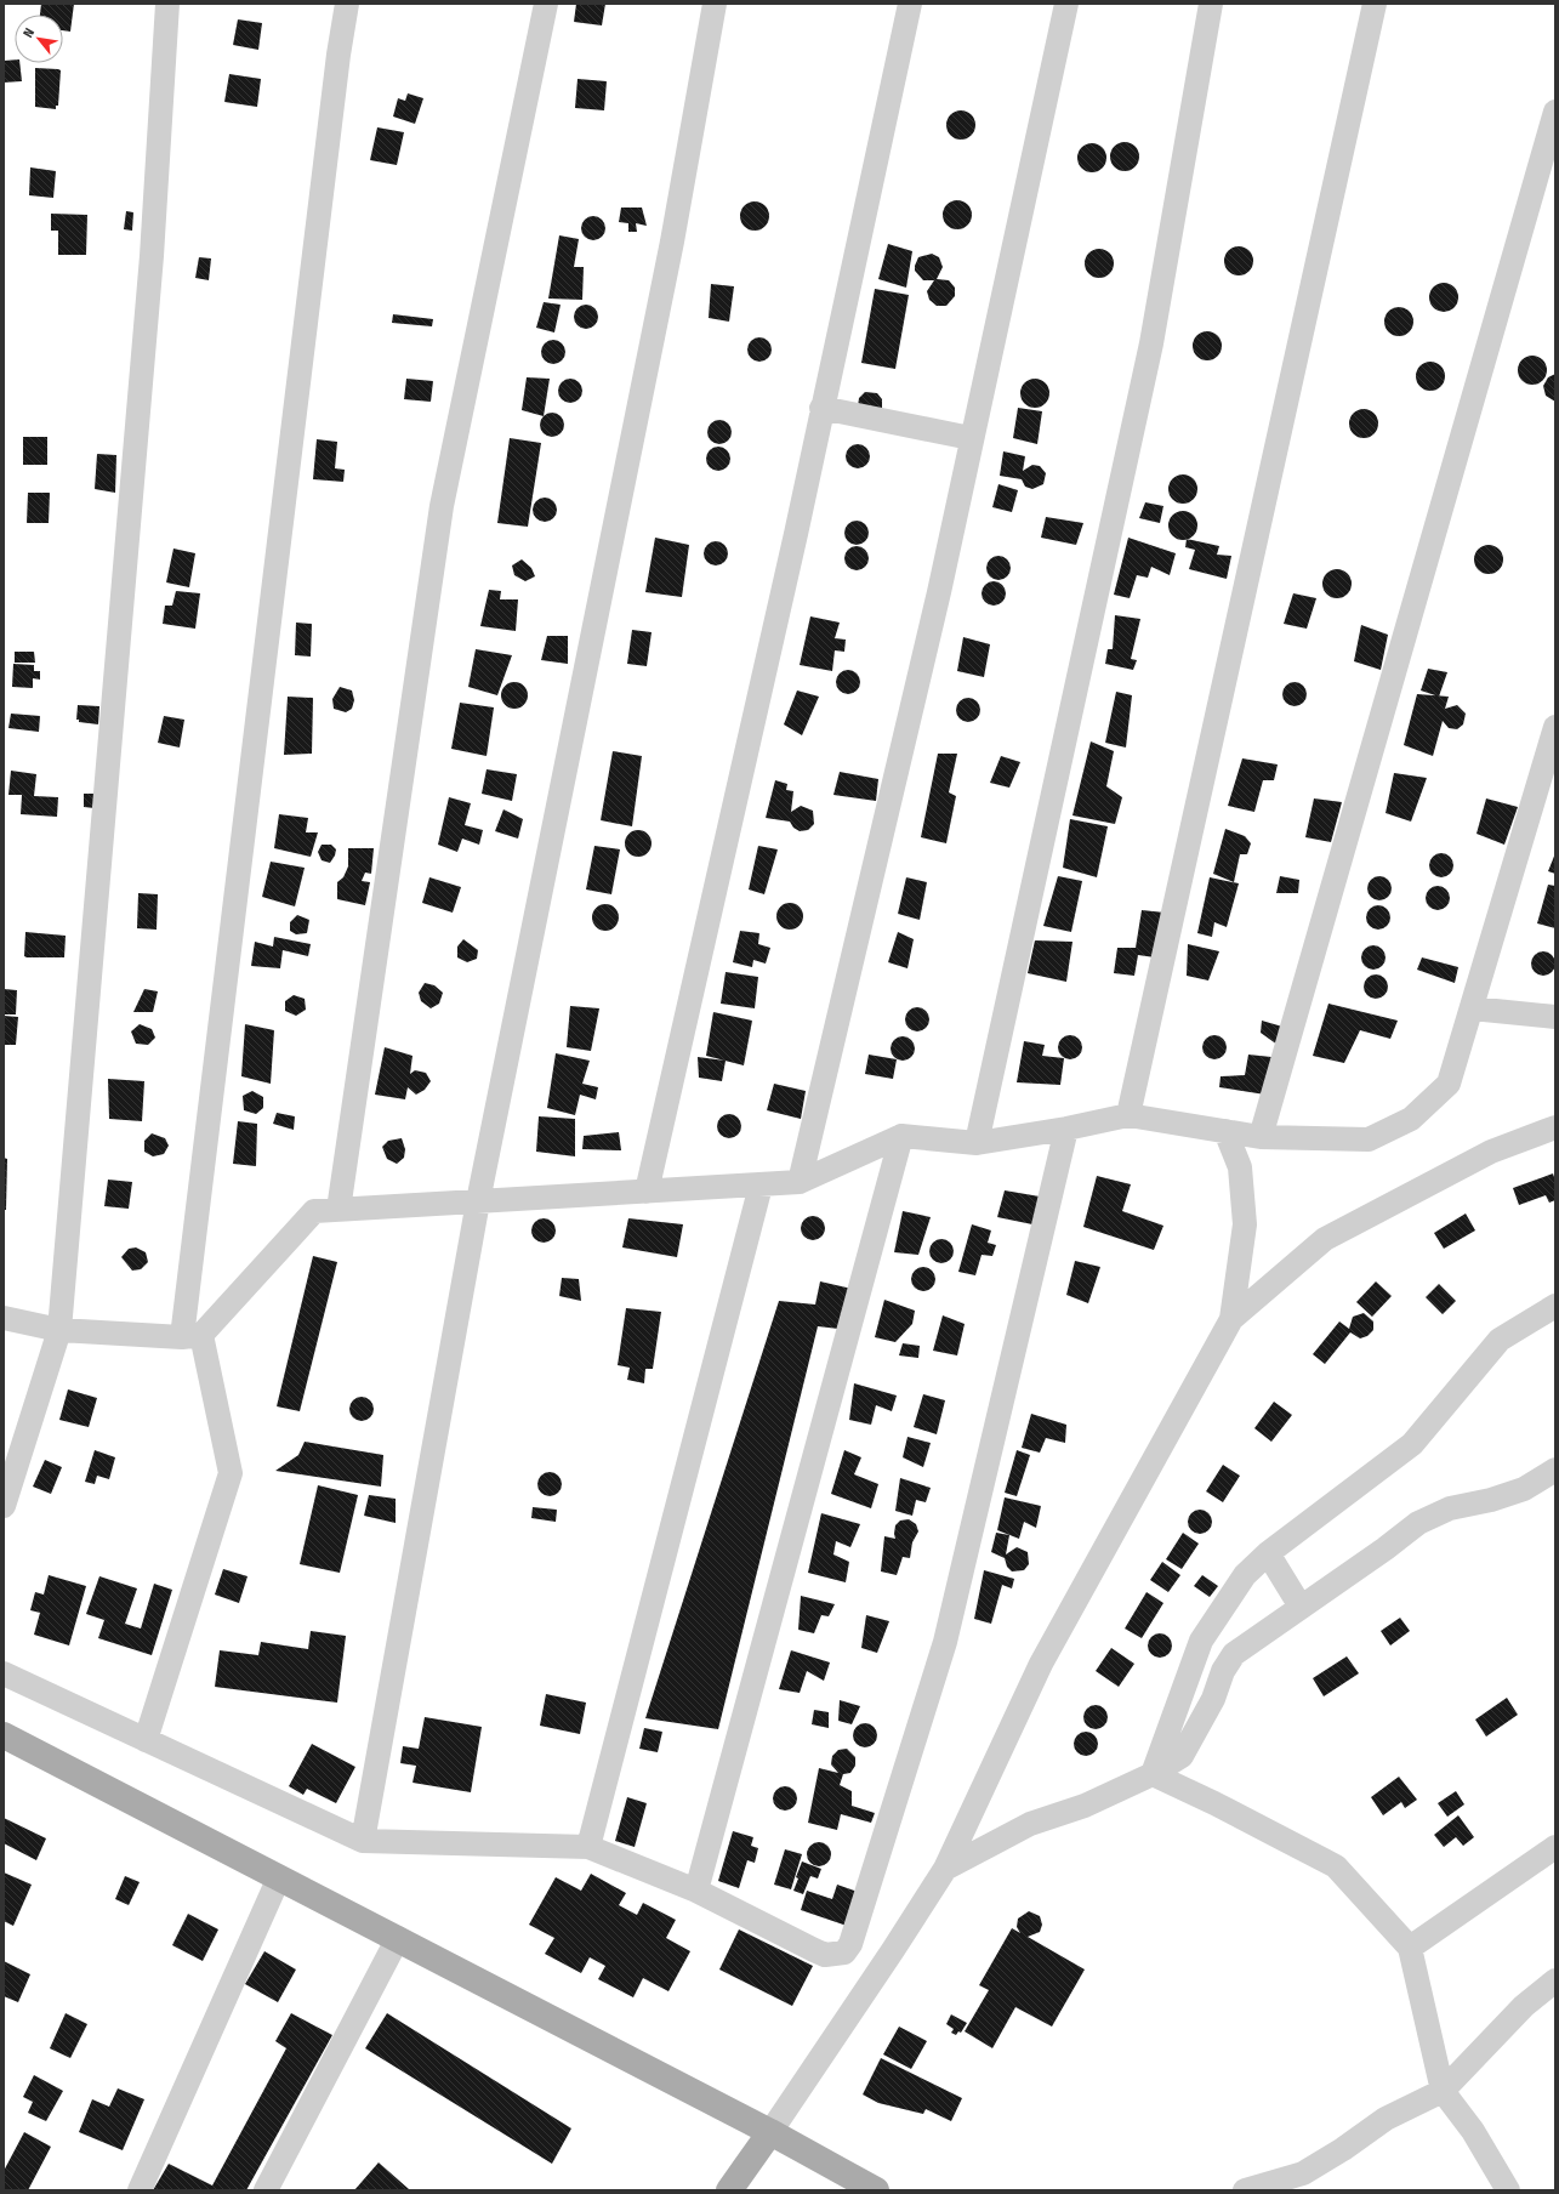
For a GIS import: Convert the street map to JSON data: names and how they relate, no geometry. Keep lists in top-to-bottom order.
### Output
{
  "north": "top left"
}
